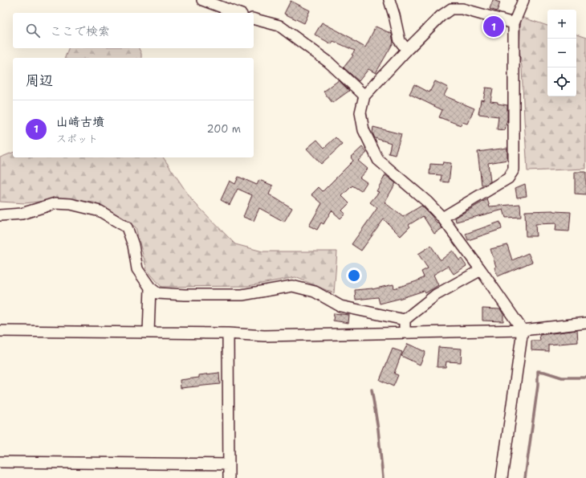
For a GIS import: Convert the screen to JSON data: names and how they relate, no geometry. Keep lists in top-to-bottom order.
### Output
{
  "page": {
    "map_buttons": ["+", "−"],
    "search": "ここで検索",
    "pins": "1",
    "heading": "周辺",
    "list": [
      {
        "mark": "1",
        "name": "山﨑古墳",
        "note": "スポット",
        "value": "200 m"
      }
    ]
  }
}
